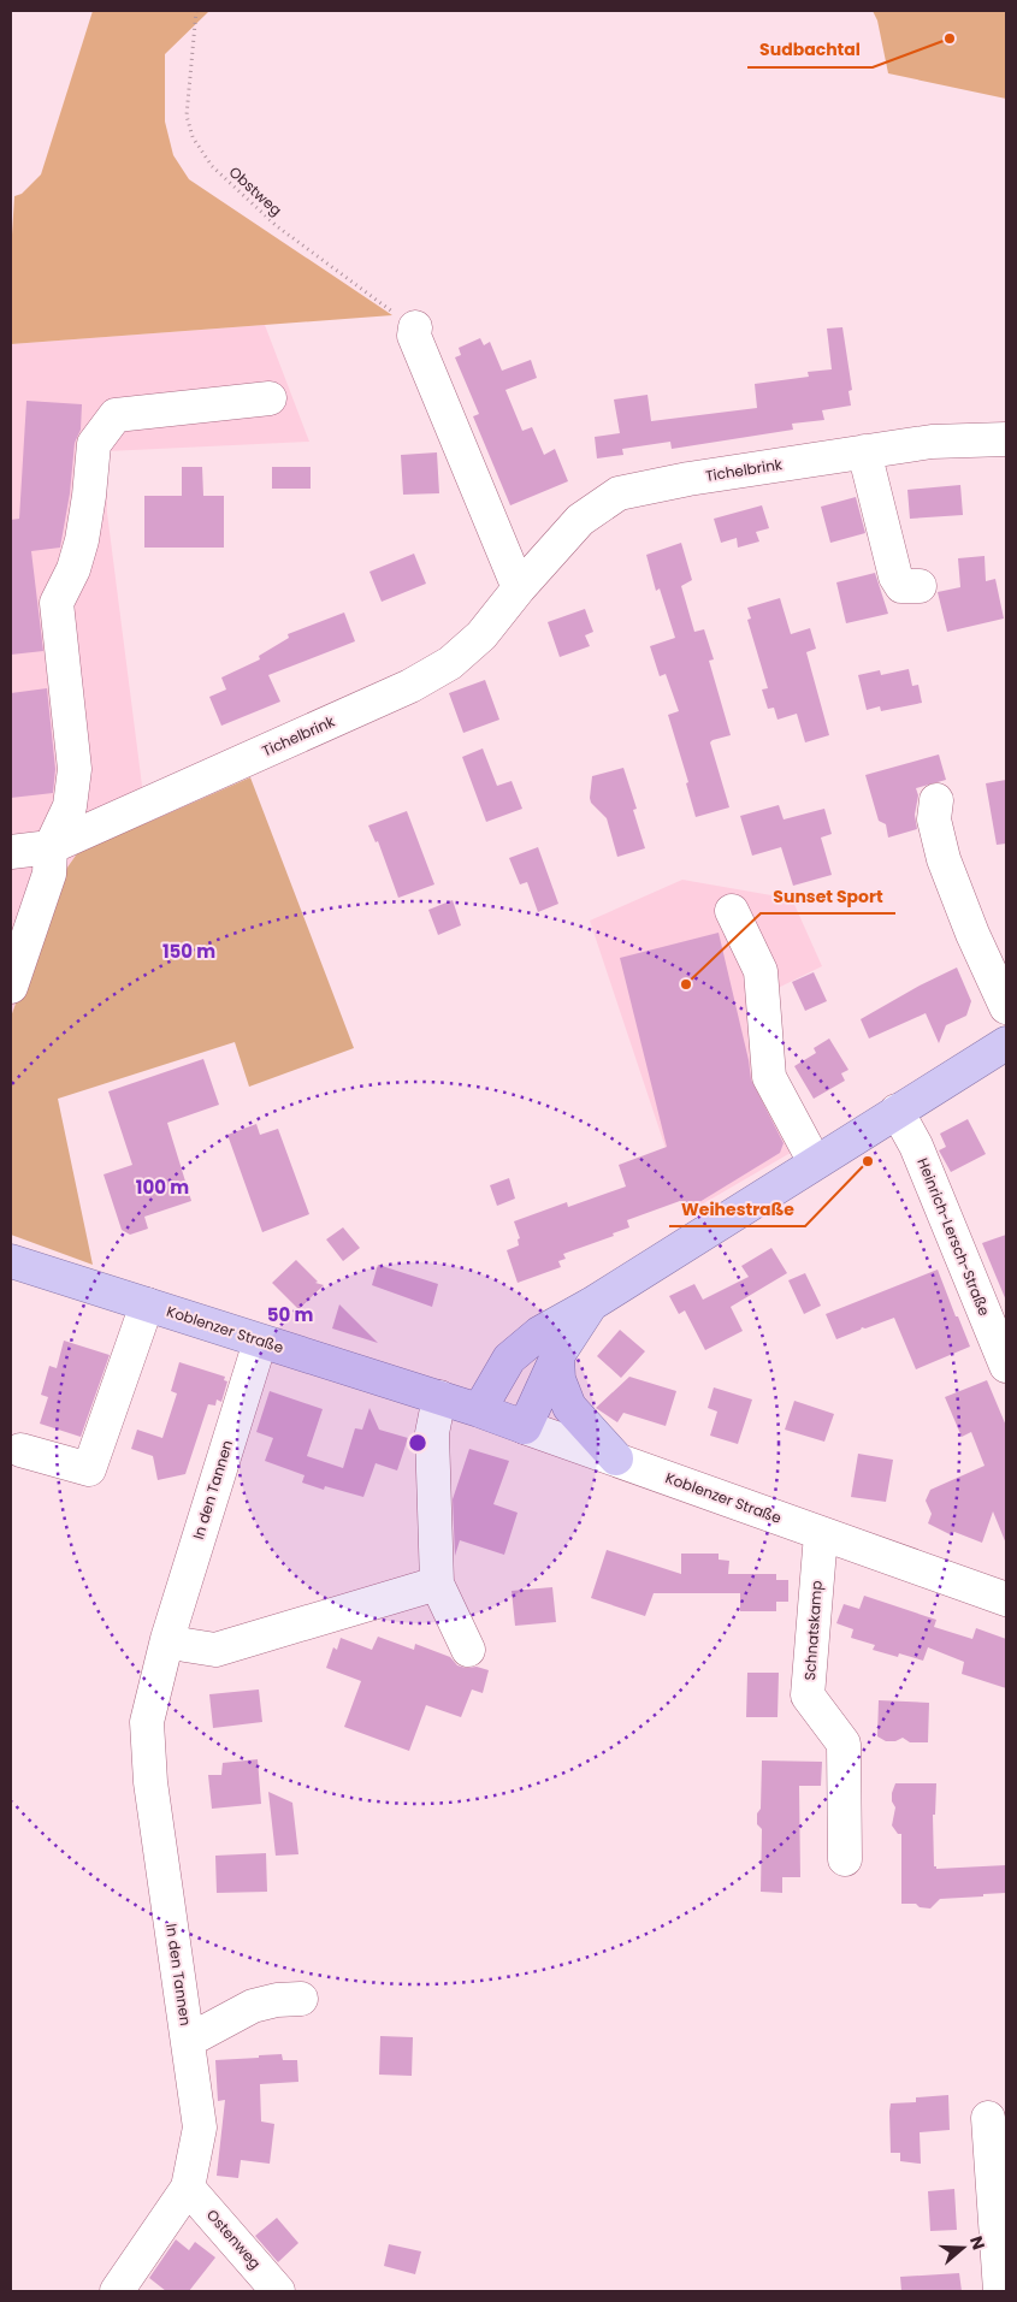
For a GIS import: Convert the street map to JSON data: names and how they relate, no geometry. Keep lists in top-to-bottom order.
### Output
{
  "streets": {
    "main road": ["Koblenzer Straße"],
    "street": [
      "Tichelbrink",
      "Heinrich-Lersch-Straße",
      "In den Tannen",
      "Schnatskamp",
      "Ostenweg"
    ],
    "path": ["Obstweg"]
  },
  "crossings": [
    ["Koblenzer Straße", "In den Tannen"],
    ["Koblenzer Straße", "Schnatskamp"],
    ["In den Tannen", "Ostenweg"]
  ],
  "places": ["Sudbachtal", "Sunset Sport", "Weihestraße"],
  "north": "right",
  "rings": ["150 m", "100 m", "50 m"]
}
